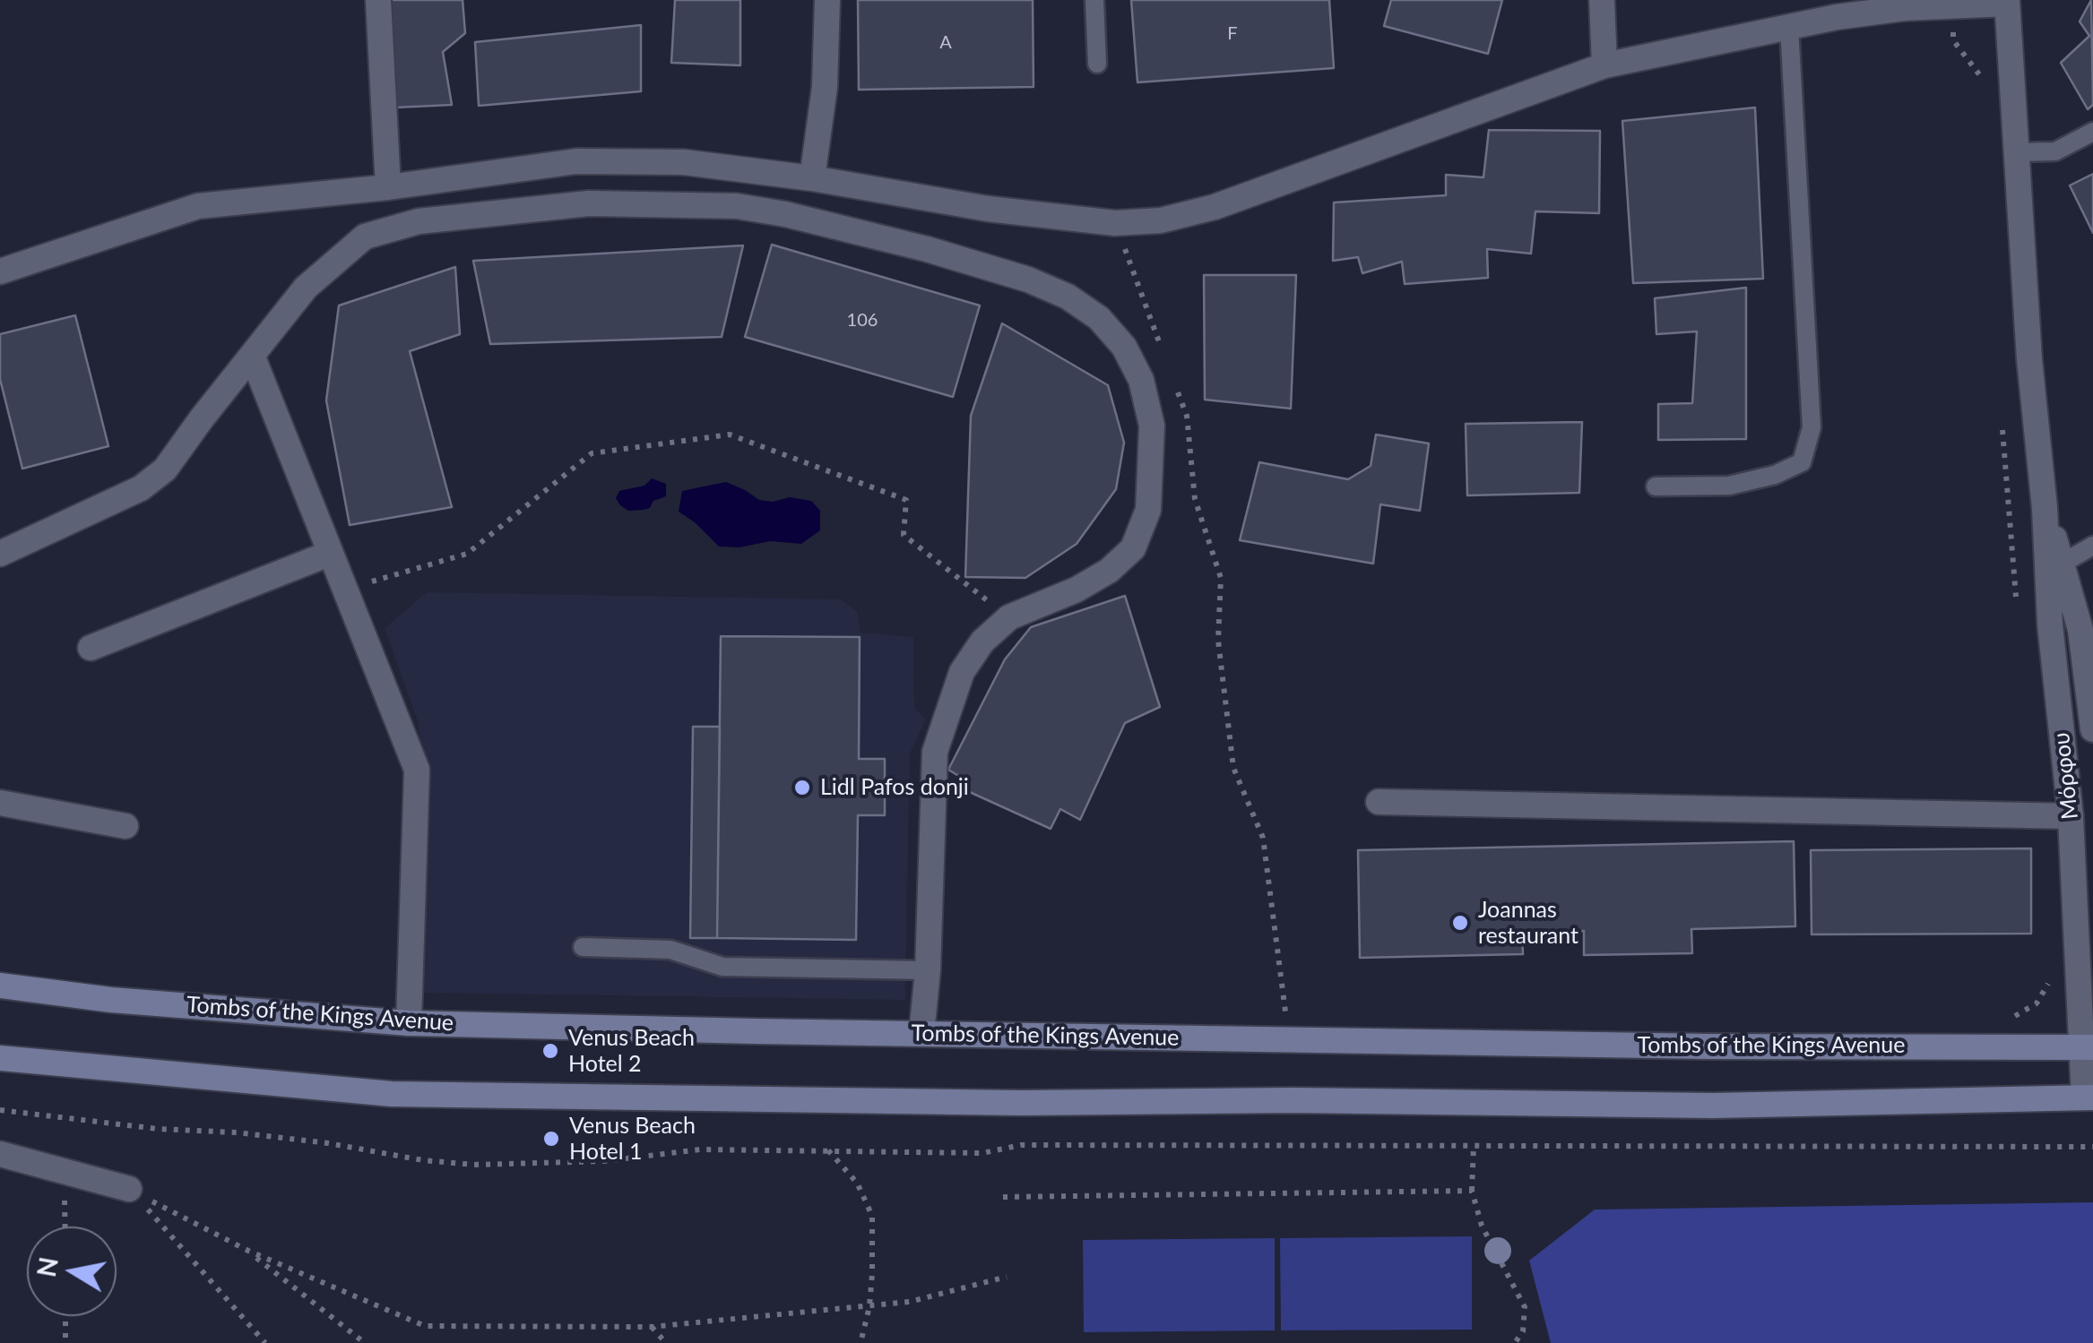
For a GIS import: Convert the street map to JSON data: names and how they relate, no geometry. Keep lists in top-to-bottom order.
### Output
{
  "streets": {
    "main road": ["Tombs of the Kings Avenue"],
    "street": ["Μόρφου"]
  },
  "crossings": [
    ["Μόρφου", "Tombs of the Kings Avenue"]
  ],
  "places": [
    "Lidl Pafos donji",
    "Joannas restaurant",
    "Venus Beach Hotel 2",
    "Venus Beach Hotel 1"
  ],
  "house_numbers": ["F", "A", "106"],
  "north": "left"
}
